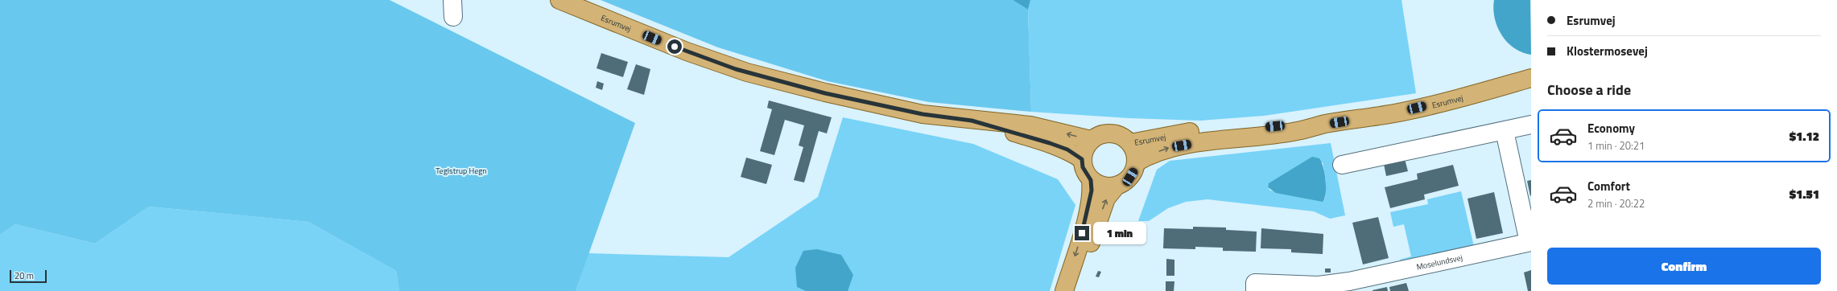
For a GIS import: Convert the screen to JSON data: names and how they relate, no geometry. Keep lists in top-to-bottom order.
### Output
{
  "streets": {
    "main road": ["Esrumvej"],
    "street": ["Moselundsvej"]
  },
  "parks": ["Teglstrup Hegn"],
  "scale_bar": "20 m",
  "page": {
    "banner": ["Esrumvej", "Klostermosevej"],
    "heading": "Choose a ride",
    "list": [
      {
        "name": "Economy",
        "note": "1 min · 20:21",
        "value": "$1.12"
      },
      {
        "name": "Comfort",
        "note": "2 min · 20:22",
        "value": "$1.51"
      }
    ],
    "bubble": "1 min",
    "buttons": "Confirm",
    "scale": "20 m"
  }
}
